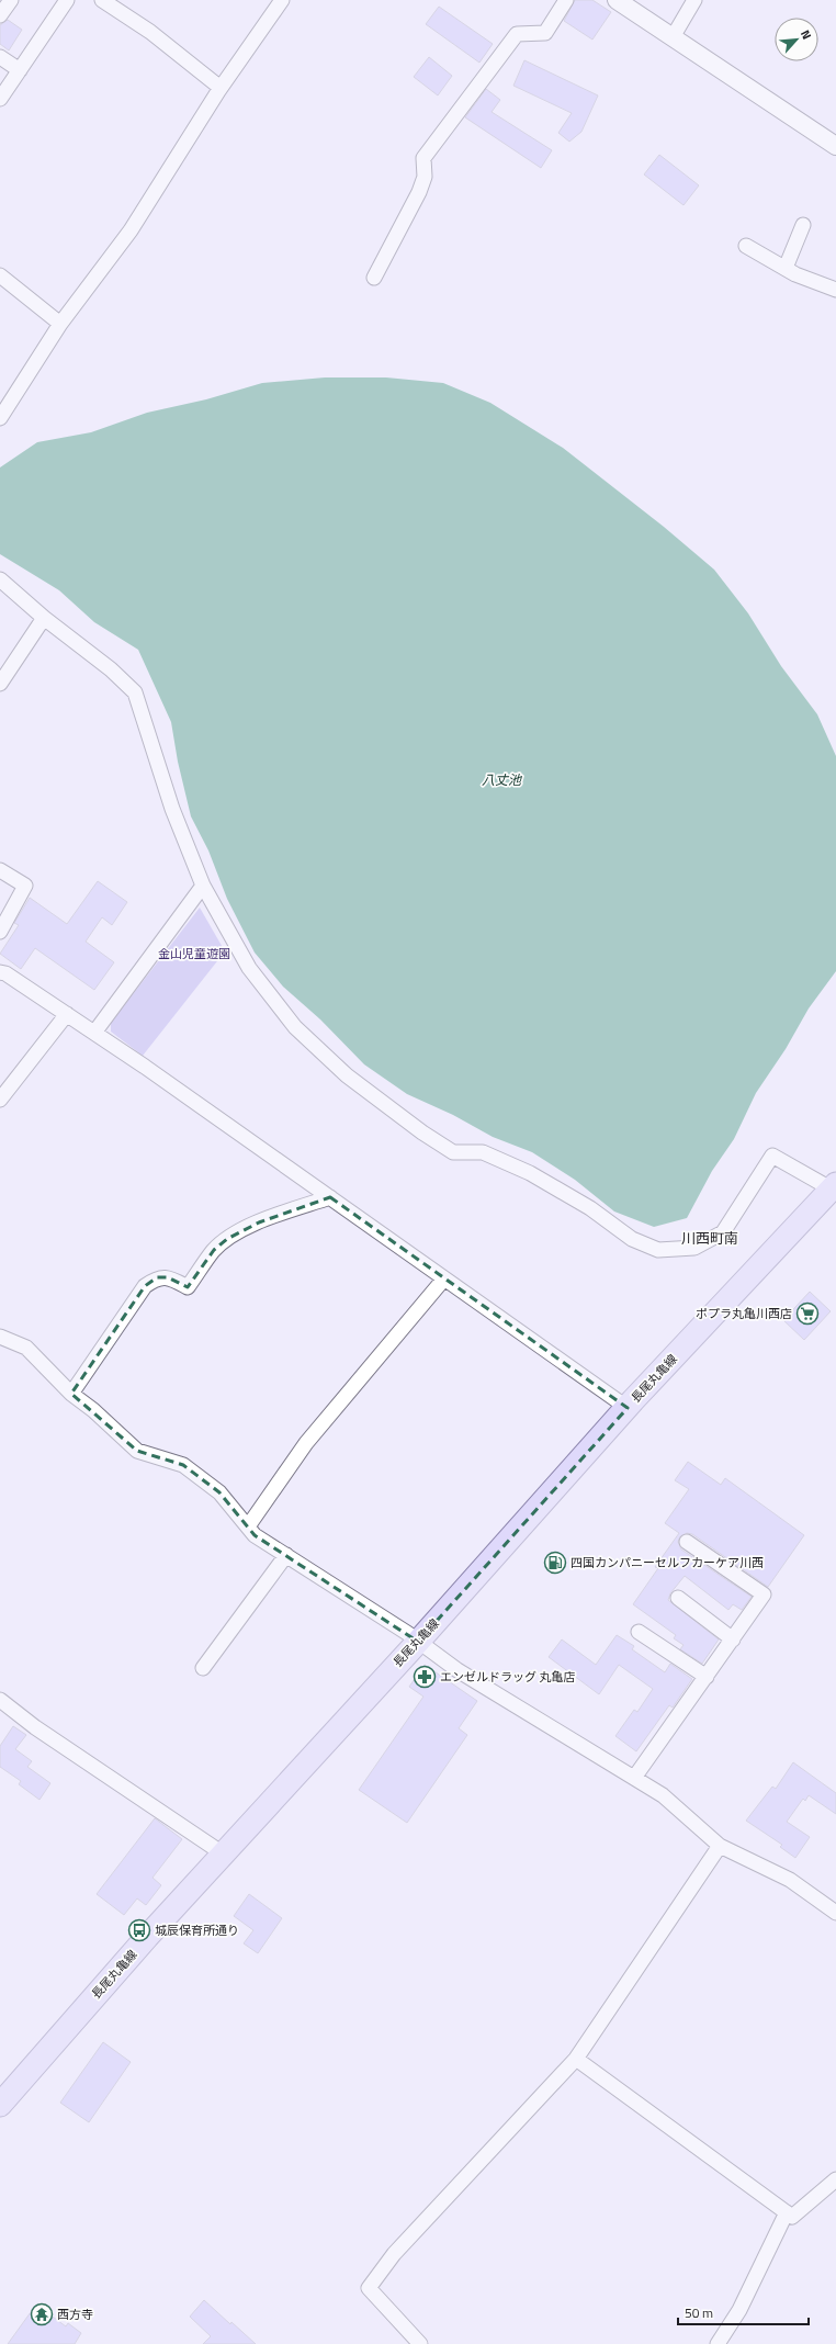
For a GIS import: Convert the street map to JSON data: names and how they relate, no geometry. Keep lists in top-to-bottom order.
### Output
{
  "streets": {
    "main road": ["長尾丸亀線"]
  },
  "districts": ["川西町南"],
  "water": ["八丈池"],
  "parks": ["金山児童遊園"],
  "places": {
    "supermarket": ["ポプラ丸亀川西店"],
    "fuel station": ["四国カンパニーセルフカーケア川西"],
    "pharmacy": ["エンゼルドラッグ 丸亀店"],
    "bus stop": ["城辰保育所通り"],
    "temple": ["西方寺"]
  },
  "scale_bar": "50 m",
  "north": "top right"
}
